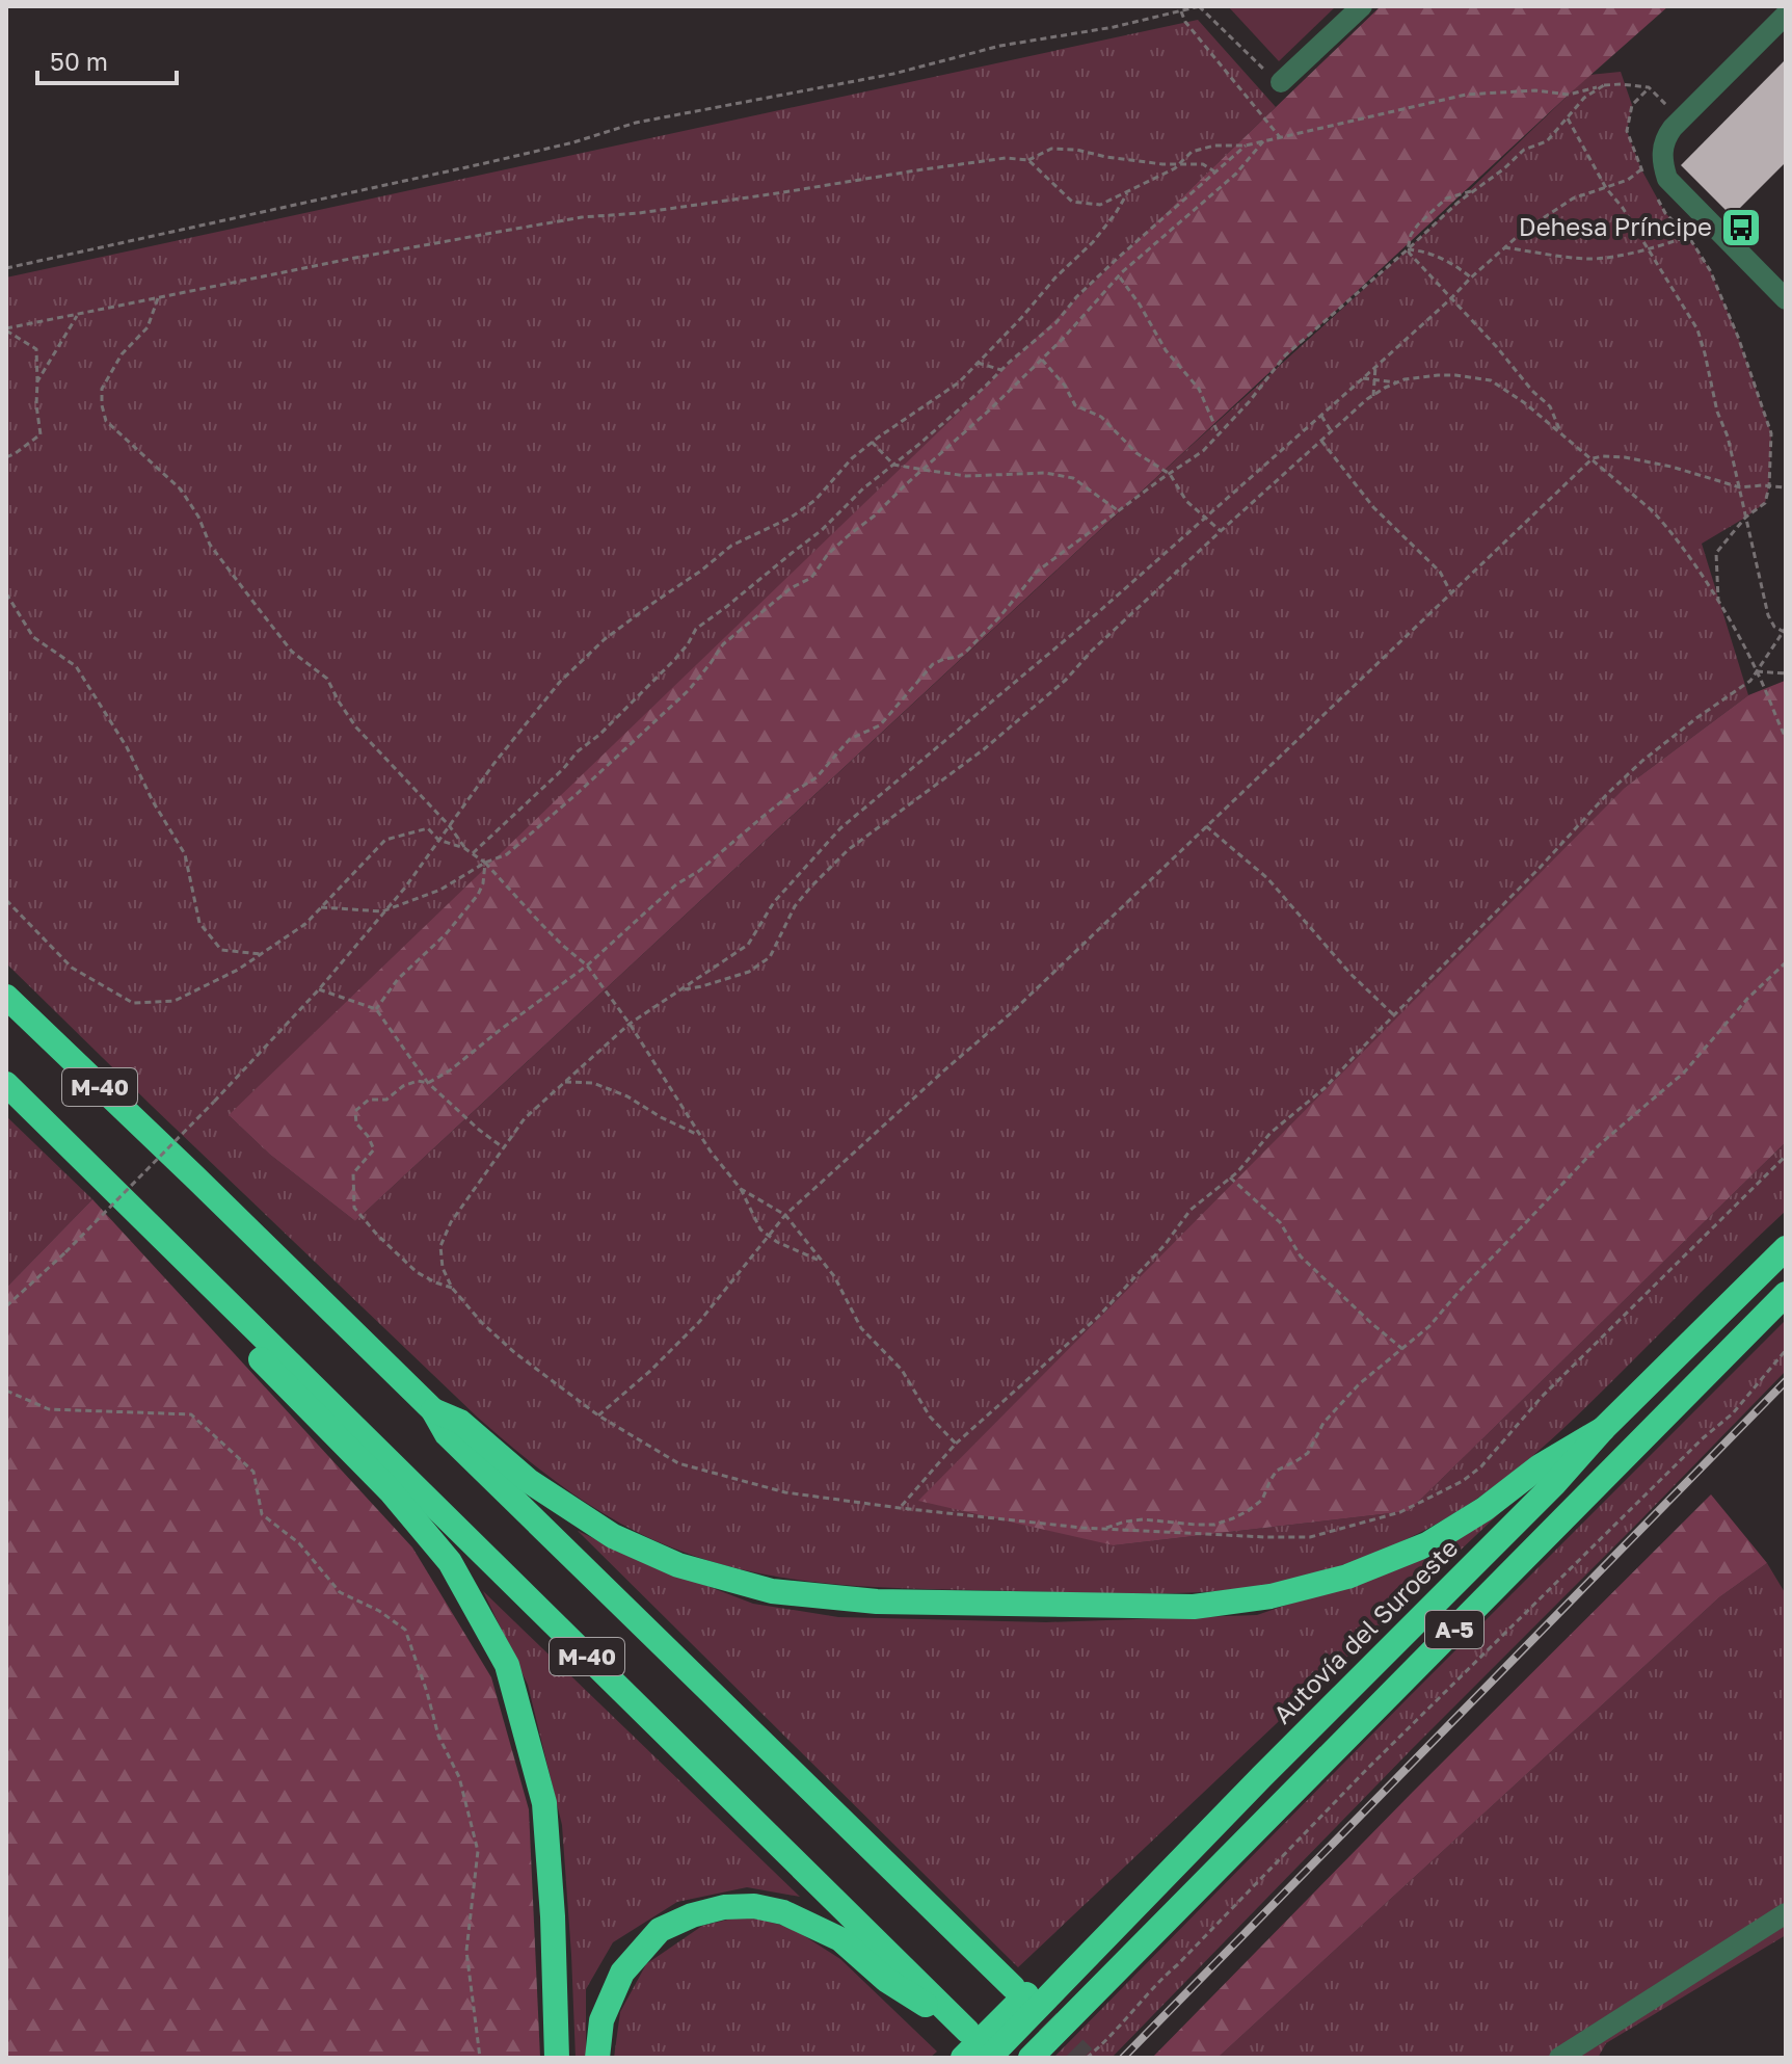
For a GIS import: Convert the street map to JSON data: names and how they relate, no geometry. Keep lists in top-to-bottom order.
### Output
{
  "streets": {
    "highway": ["M-40", "A-5", "Autovía del Suroeste"]
  },
  "places": {
    "bus stop": ["Dehesa Príncipe"]
  },
  "scale_bar": "50 m"
}
